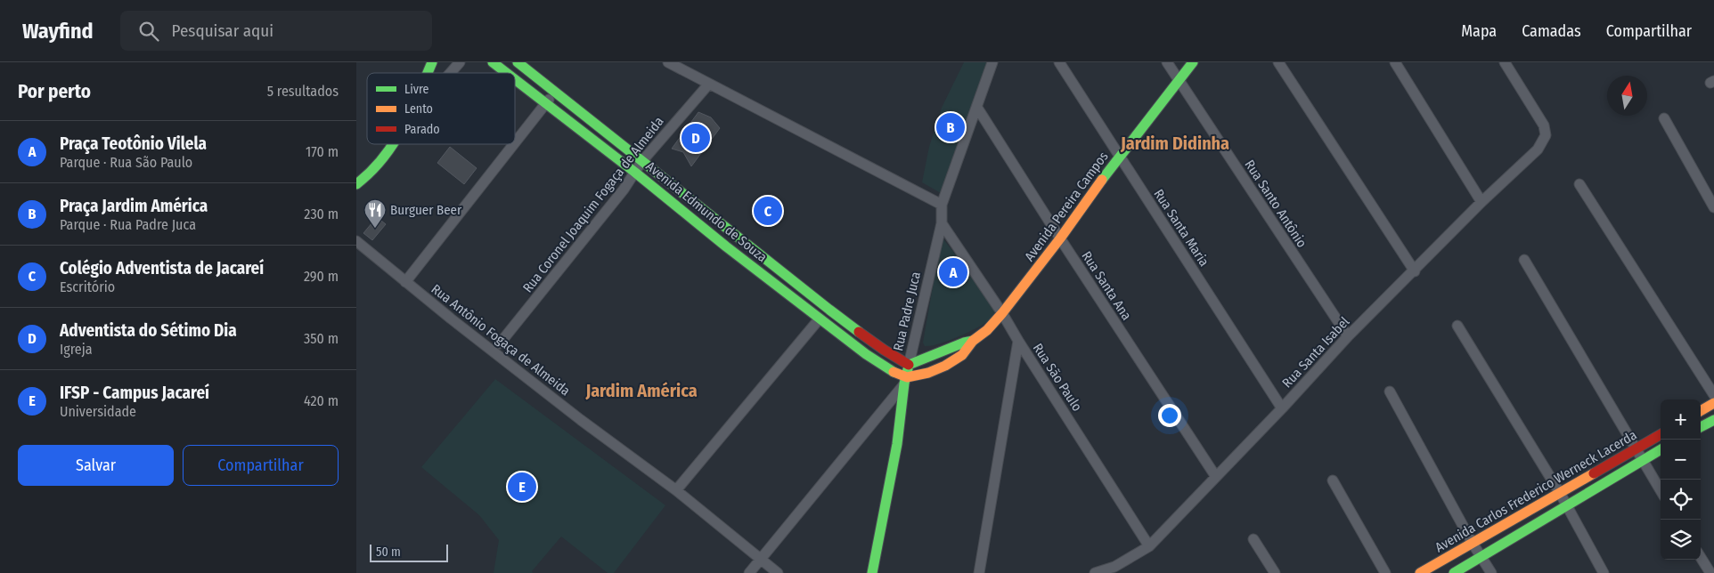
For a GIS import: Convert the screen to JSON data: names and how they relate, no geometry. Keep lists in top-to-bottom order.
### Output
{
  "streets": {
    "main road": [
      "Avenida Pereira Campos",
      "Avenida Edmundo de Souza",
      "Rua Padre Juca",
      "Avenida Carlos Frederico Werneck Lacerda"
    ],
    "street": [
      "Rua Santo Antônio",
      "Rua Coronel Joaquim Fogaça de Almeida",
      "Rua Santa Maria",
      "Rua Santa Ana",
      "Rua Antônio Fogaça de Almeida",
      "Rua Santa Isabel",
      "Rua São Paulo"
    ]
  },
  "crossings": [
    ["Rua Santo Antônio", "Avenida Pereira Campos"],
    ["Rua Santo Antônio", "Rua Santa Isabel"],
    ["Rua Coronel Joaquim Fogaça de Almeida", "Avenida Edmundo de Souza"],
    ["Avenida Pereira Campos", "Avenida Edmundo de Souza"],
    ["Avenida Pereira Campos", "Rua Santa Maria"],
    ["Avenida Pereira Campos", "Rua Santa Ana"],
    ["Avenida Pereira Campos", "Rua Padre Juca"],
    ["Avenida Pereira Campos", "Rua São Paulo"],
    ["Avenida Edmundo de Souza", "Rua Padre Juca"],
    ["Rua Santa Maria", "Rua Santa Isabel"],
    ["Rua Santa Ana", "Rua Padre Juca"],
    ["Rua Santa Ana", "Rua Santa Isabel"],
    ["Rua Padre Juca", "Rua São Paulo"],
    ["Rua Santa Isabel", "Rua São Paulo"]
  ],
  "districts": ["Jardim Didinha", "Jardim América"],
  "places": {
    "restaurant": ["Burguer Beer"]
  },
  "legend": ["Livre", "Lento", "Parado"],
  "scale_bar": "50 m",
  "north": "top",
  "page": {
    "header": "Wayfind",
    "search": "Pesquisar aqui",
    "nav": ["Mapa", "Camadas", "Compartilhar"],
    "heading": ["Por perto", "5 resultados"],
    "pins": [
      "B",
      "D",
      "C",
      "A",
      "E"
    ],
    "list": [
      {
        "mark": "A",
        "name": "Praça Teotônio Vilela",
        "note": "Parque · Rua São Paulo",
        "value": "170 m"
      },
      {
        "mark": "B",
        "name": "Praça Jardim América",
        "note": "Parque · Rua Padre Juca",
        "value": "230 m"
      },
      {
        "mark": "C",
        "name": "Colégio Adventista de Jacareí",
        "note": "Escritório",
        "value": "290 m"
      },
      {
        "mark": "D",
        "name": "Adventista do Sétimo Dia",
        "note": "Igreja",
        "value": "350 m"
      },
      {
        "mark": "E",
        "name": "IFSP - Campus Jacareí",
        "note": "Universidade",
        "value": "420 m"
      }
    ],
    "map_buttons": ["+", "−"],
    "buttons": ["Salvar", "Compartilhar"],
    "scale": "50 m"
  }
}
